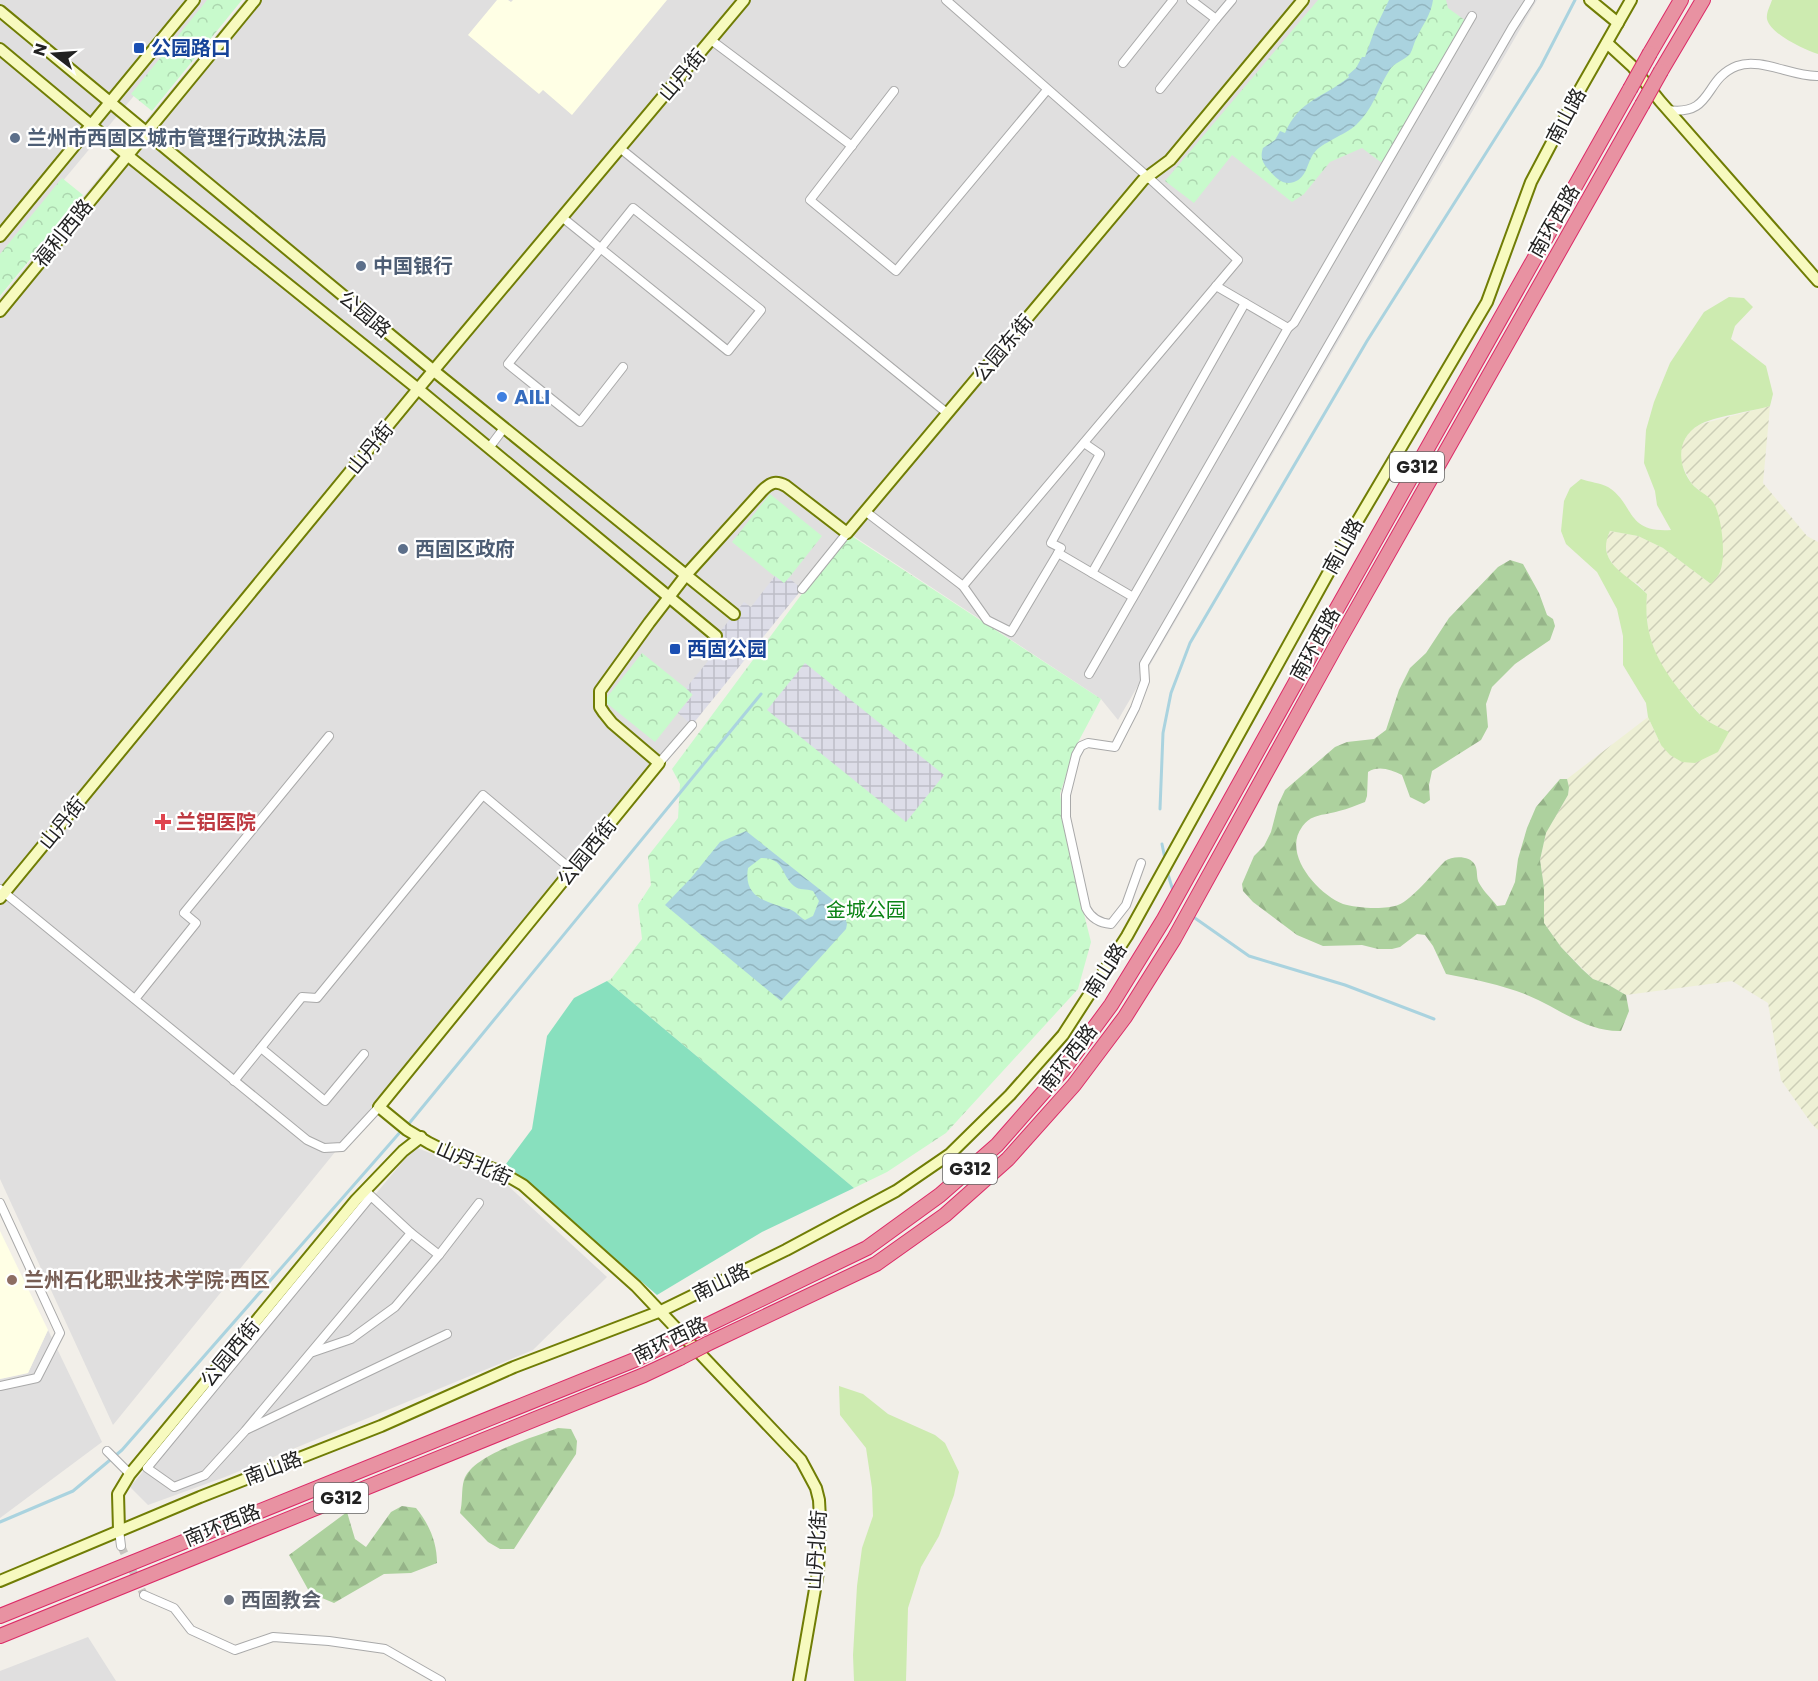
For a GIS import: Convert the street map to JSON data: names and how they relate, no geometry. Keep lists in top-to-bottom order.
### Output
{
  "streets": {
    "highway": ["南环西路", "G312"],
    "street": [
      "山丹街",
      "南山路",
      "福利西路",
      "公园路",
      "公园东街",
      "公园西街",
      "山丹北街"
    ]
  },
  "crossings": [
    ["山丹街", "公园路"],
    ["南山路", "公园西街"],
    ["南山路", "山丹北街"],
    ["福利西路", "公园路"],
    ["公园西街", "山丹北街"]
  ],
  "parks": ["金城公园"],
  "places": {
    "transit": ["公园路口", "西固公园"],
    "other": [
      "兰州市西固区城市管理行政执法局",
      "中国银行",
      "AILI",
      "西固区政府",
      "兰州石化职业技术学院·西区",
      "西固教会"
    ],
    "health": ["兰铝医院"]
  },
  "north": "left"
}
